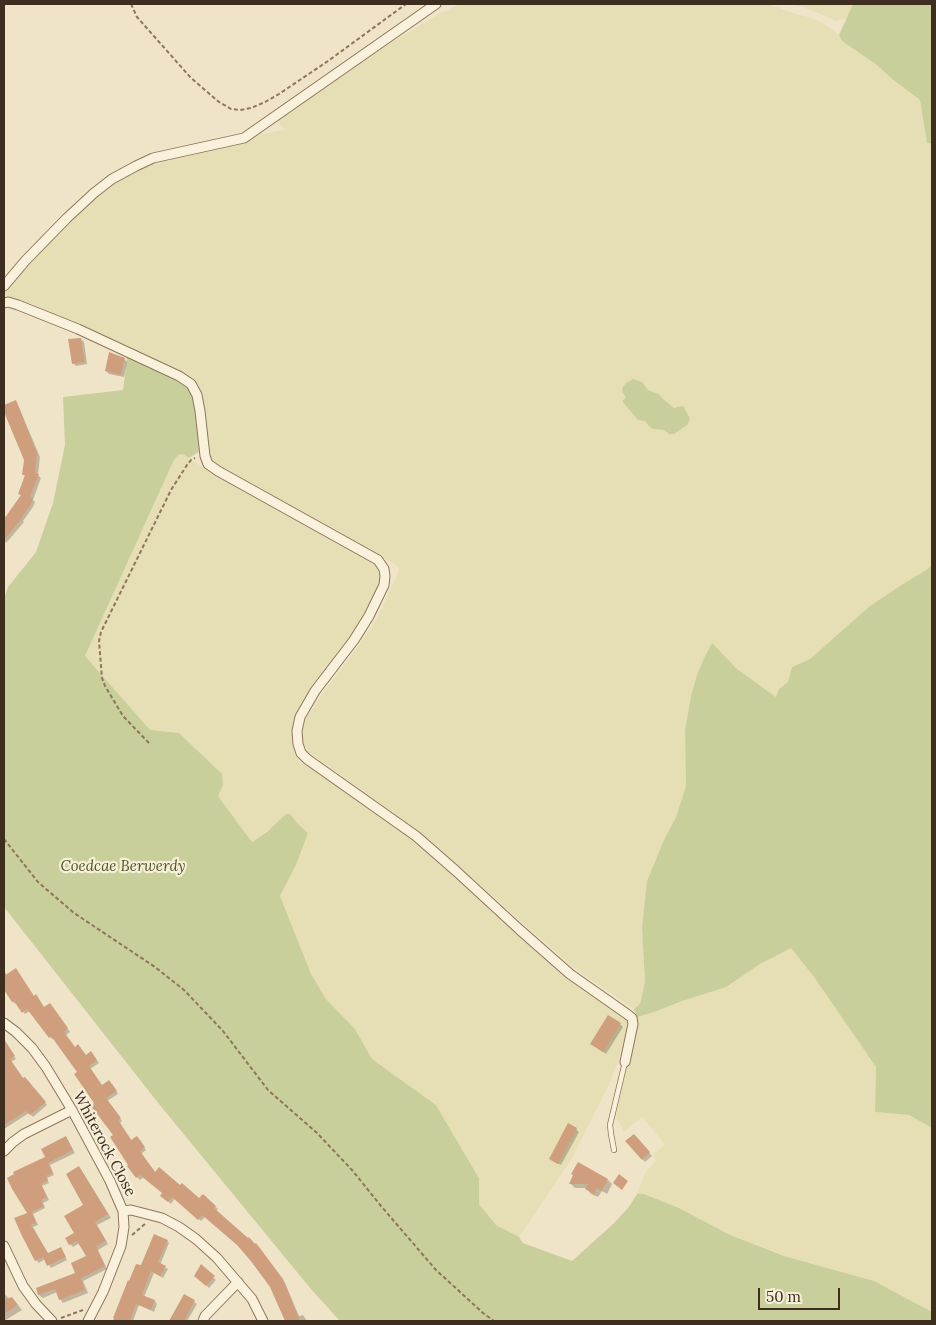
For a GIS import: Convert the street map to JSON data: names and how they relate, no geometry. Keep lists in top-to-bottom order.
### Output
{
  "streets": {
    "street": ["Whiterock Close"]
  },
  "parks": ["Coedcae Berwerdy"],
  "scale_bar": "50 m"
}
